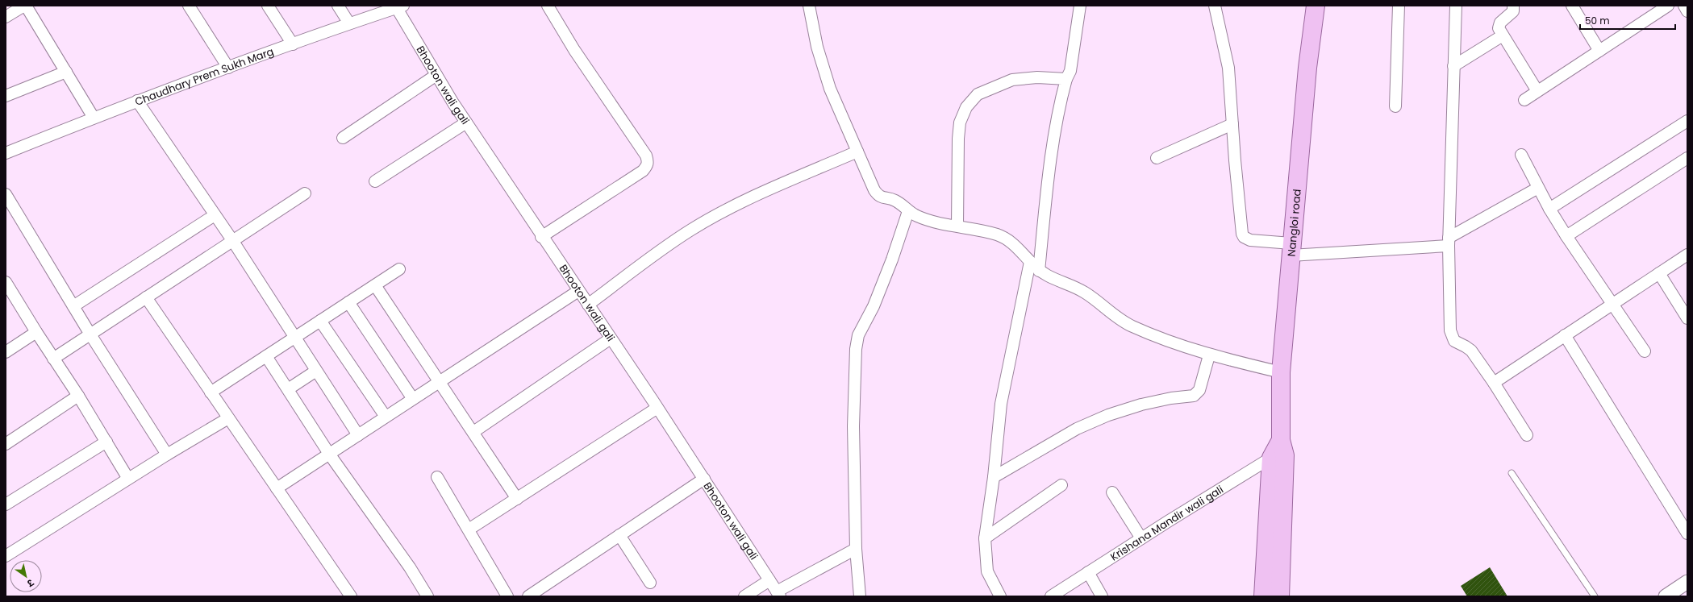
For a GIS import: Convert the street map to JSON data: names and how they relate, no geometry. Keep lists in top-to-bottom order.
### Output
{
  "streets": {
    "main road": ["Nangloi road"],
    "street": ["Chaudhary Prem Sukh Marg", "Bhooton wali gali", "Krishana Mandir wali gali"]
  },
  "crossings": [
    ["Chaudhary Prem Sukh Marg", "Bhooton wali gali"],
    ["Nangloi road", "Krishana Mandir wali gali"]
  ],
  "scale_bar": "50 m",
  "north": "bottom right"
}
